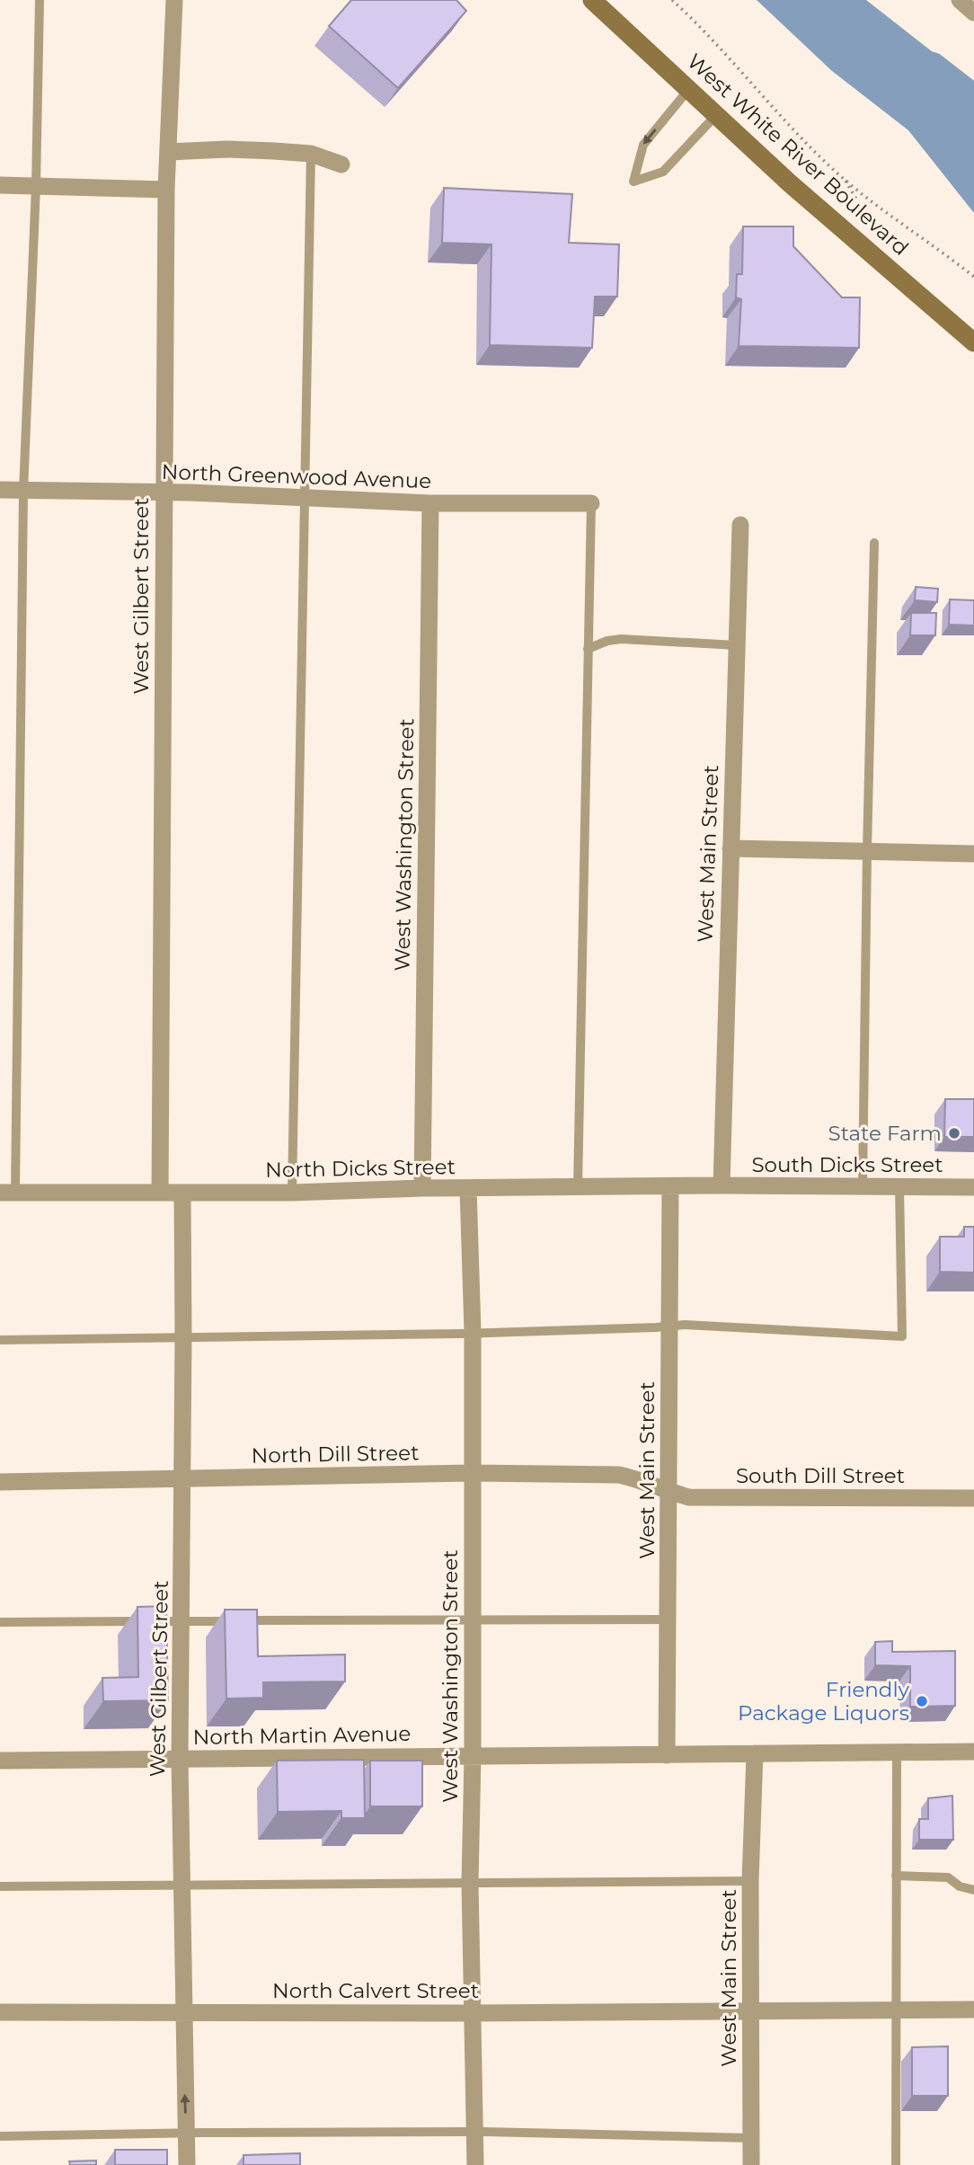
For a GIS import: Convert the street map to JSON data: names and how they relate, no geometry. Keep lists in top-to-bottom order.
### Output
{
  "streets": {
    "street": [
      "West White River Boulevard",
      "North Greenwood Avenue",
      "West Gilbert Street",
      "West Washington Street",
      "West Main Street",
      "South Dicks Street",
      "North Dicks Street",
      "North Dill Street",
      "South Dill Street",
      "North Martin Avenue",
      "North Calvert Street"
    ]
  },
  "crossings": [
    ["North Greenwood Avenue", "West Gilbert Street"],
    ["North Greenwood Avenue", "West Washington Street"],
    ["West Gilbert Street", "North Dicks Street"],
    ["West Gilbert Street", "North Dill Street"],
    ["West Gilbert Street", "North Martin Avenue"],
    ["West Gilbert Street", "North Calvert Street"],
    ["West Washington Street", "North Dicks Street"],
    ["West Washington Street", "North Dill Street"],
    ["West Washington Street", "North Martin Avenue"],
    ["West Washington Street", "North Calvert Street"],
    ["West Main Street", "South Dicks Street"],
    ["West Main Street", "North Dicks Street"],
    ["West Main Street", "North Dill Street"],
    ["West Main Street", "South Dill Street"],
    ["West Main Street", "North Martin Avenue"],
    ["West Main Street", "North Calvert Street"],
    ["South Dicks Street", "North Dicks Street"],
    ["North Dill Street", "South Dill Street"]
  ],
  "places": ["State Farm", "Friendly Package Liquors"]
}
